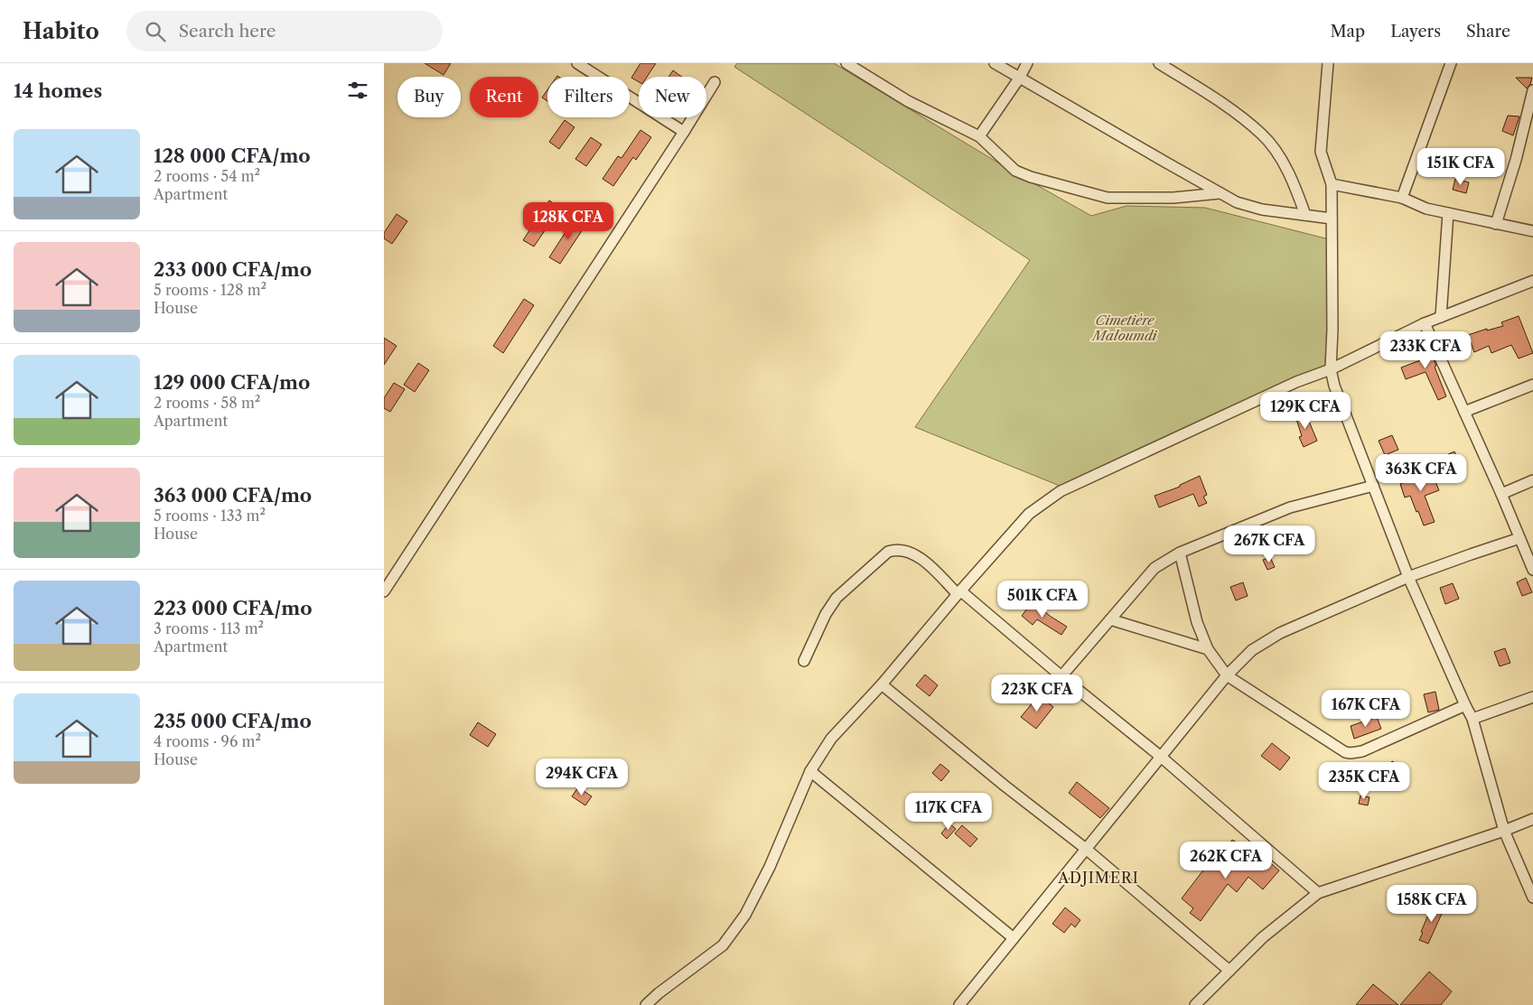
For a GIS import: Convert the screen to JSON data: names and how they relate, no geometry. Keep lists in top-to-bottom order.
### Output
{
  "districts": ["ADJIMERI"],
  "parks": ["Cimetière Maloumdi"],
  "page": {
    "header": "Habito",
    "search": "Search here",
    "nav": ["Map", "Layers", "Share"],
    "heading": "14 homes",
    "chip": [
      "Buy",
      "Rent",
      "Filters",
      "New"
    ],
    "list": [
      {
        "name": "128 000 CFA/mo",
        "note": "2 rooms · 54 m² · Apartment"
      },
      {
        "name": "233 000 CFA/mo",
        "note": "5 rooms · 128 m² · House"
      },
      {
        "name": "129 000 CFA/mo",
        "note": "2 rooms · 58 m² · Apartment"
      },
      {
        "name": "363 000 CFA/mo",
        "note": "5 rooms · 133 m² · House"
      },
      {
        "name": "223 000 CFA/mo",
        "note": "3 rooms · 113 m² · Apartment"
      },
      {
        "name": "235 000 CFA/mo",
        "note": "4 rooms · 96 m² · House"
      }
    ],
    "price": [
      "151K CFA",
      "128K CFA",
      "233K CFA",
      "129K CFA",
      "363K CFA",
      "267K CFA",
      "501K CFA",
      "223K CFA",
      "167K CFA",
      "294K CFA",
      "235K CFA",
      "117K CFA",
      "262K CFA",
      "158K CFA"
    ]
  }
}
